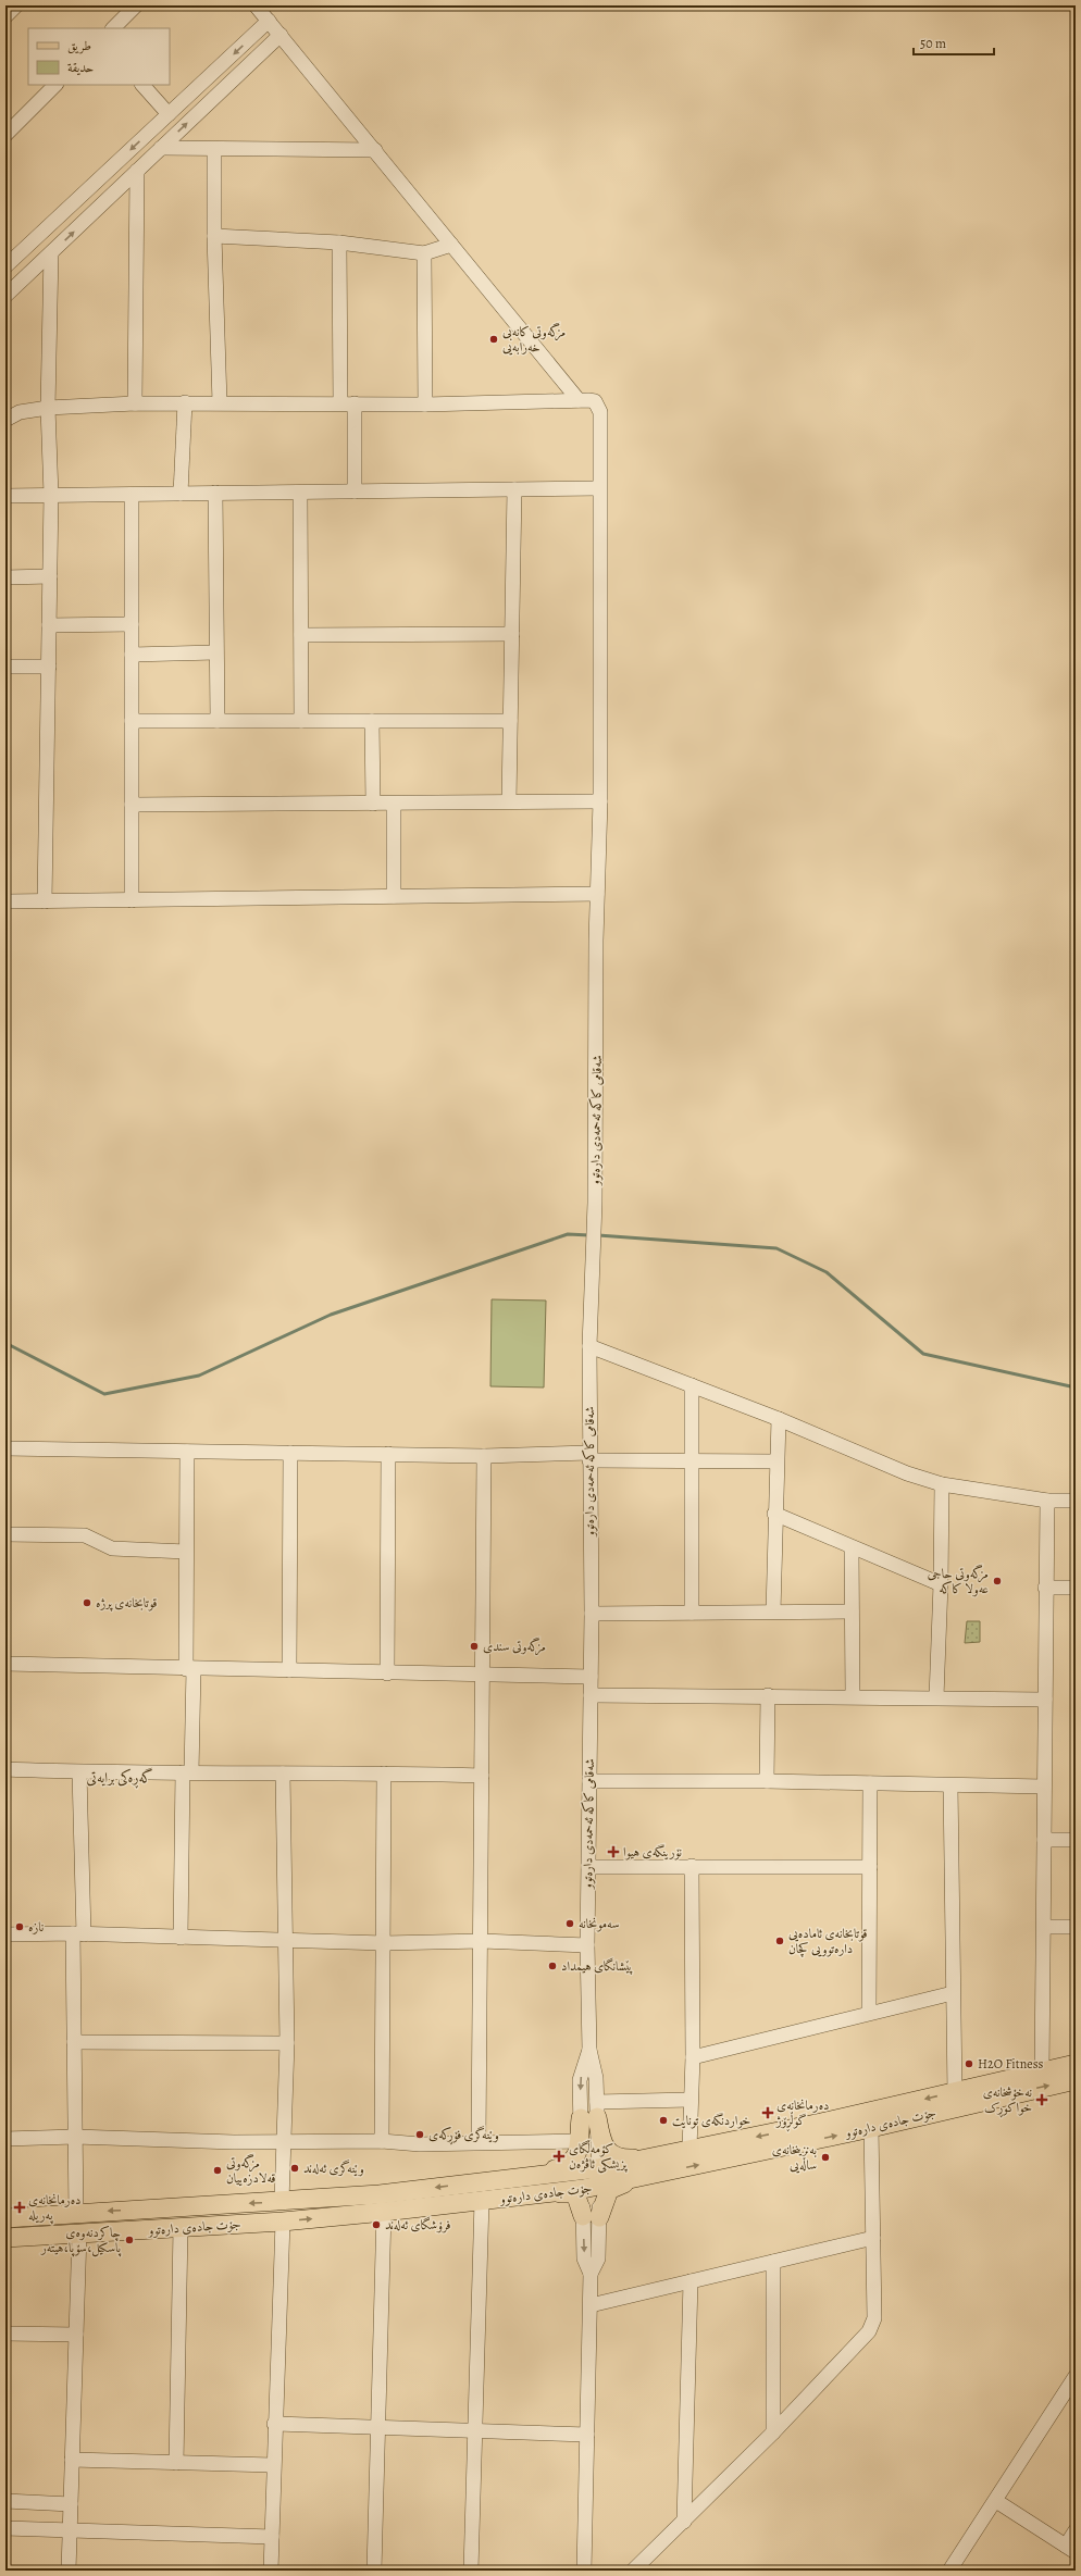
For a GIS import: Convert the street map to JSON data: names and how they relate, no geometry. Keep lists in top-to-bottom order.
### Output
{
  "streets": {
    "main road": ["جۆت جادەی دارەتوو"],
    "street": ["شەقامی کاکە ئەحمەدی دارەتوو"]
  },
  "crossings": [
    ["شەقامی کاکە ئەحمەدی دارەتوو", "جۆت جادەی دارەتوو"]
  ],
  "districts": ["گەڕەکی برایەتی"],
  "places": {
    "other": [
      "مزگەوتی کانەبی خەرابەیی",
      "مزگەوتی حاجی عەولا کاکە",
      "قوتابخانەی پرژە",
      "مزگەوتی سندی",
      "سەمونخانە",
      "نازە",
      "قوتابخانەی ئامادەیی دارەتوویی کچان",
      "پێشانگای هیمداد",
      "H2O Fitness",
      "خواردنگەی تونایت",
      "وێنەگری فۆڕکەی",
      "بەنزینخانەی ساڵەیی",
      "وێنەگری ئەلەند",
      "مزگەوتی قەلادزەییان",
      "فرۆشگای ئەلەند",
      "چاکردنەوەی پاسکیل،سۆپا،هیتەر"
    ],
    "health": [
      "نۆرینگەی هیوا",
      "نەخۆشخانەی خواکوڕک",
      "دەرمانخانەی گوڵڕۆژ",
      "کۆمەڵگای پزیشکی ئاڤژەن",
      "دەرمانخانەی پەریلە"
    ]
  },
  "legend": ["طريق", "حديقة"],
  "scale_bar": "50 m"
}
